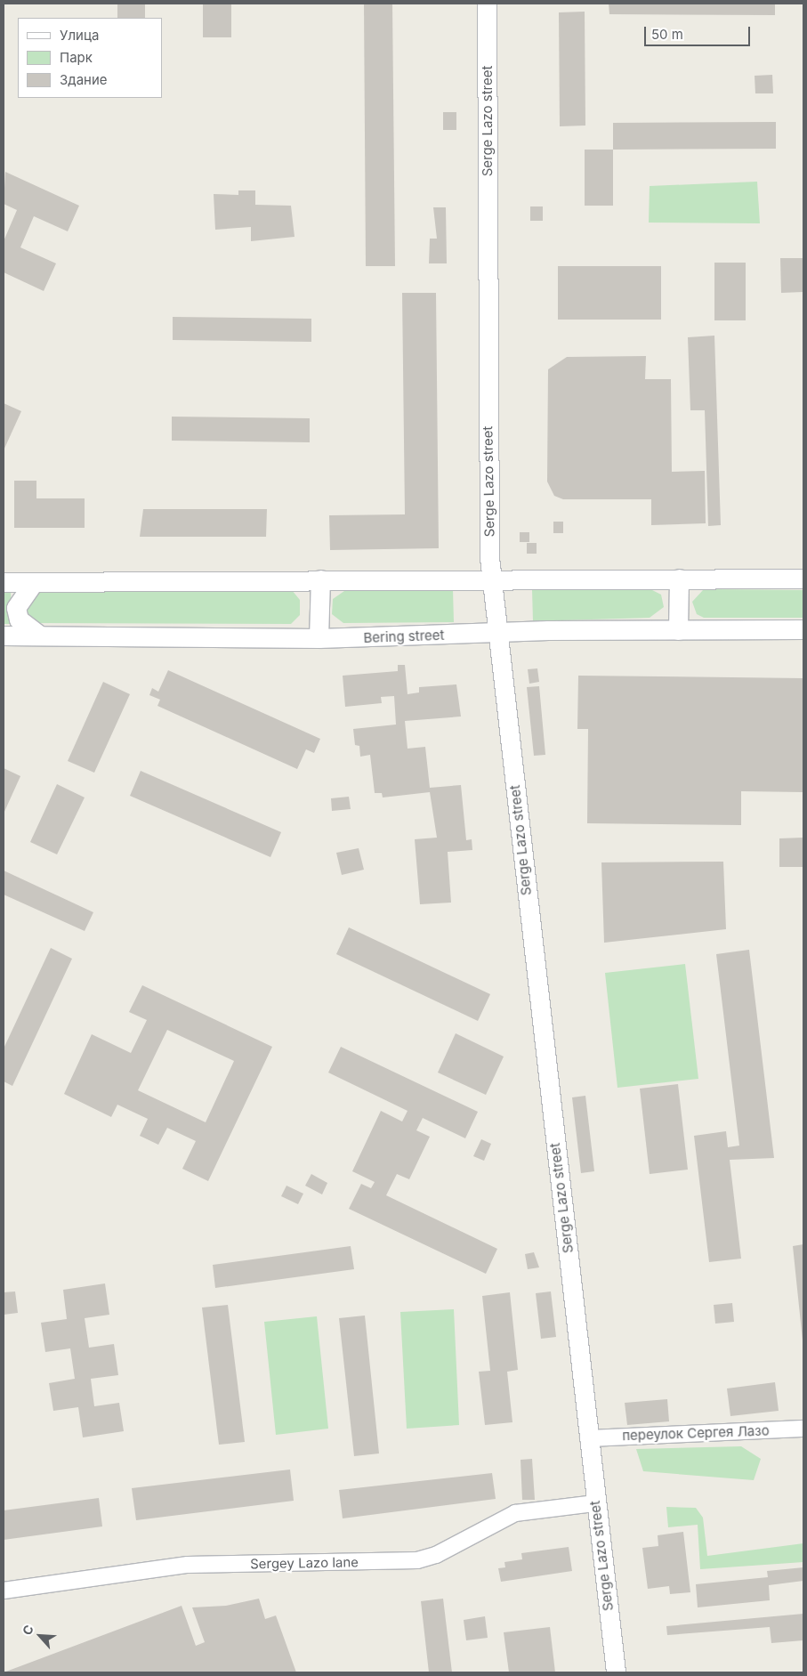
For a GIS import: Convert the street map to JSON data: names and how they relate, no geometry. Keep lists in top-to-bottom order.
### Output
{
  "streets": {
    "street": [
      "Serge Lazo street",
      "Bering street",
      "переулок Сергея Лазо",
      "Sergey Lazo lane"
    ]
  },
  "crossings": [
    ["Serge Lazo street", "Bering street"],
    ["Serge Lazo street", "переулок Сергея Лазо"],
    ["Serge Lazo street", "Sergey Lazo lane"]
  ],
  "legend": ["Улица", "Парк", "Здание"],
  "scale_bar": "50 m",
  "north": "top left"
}
